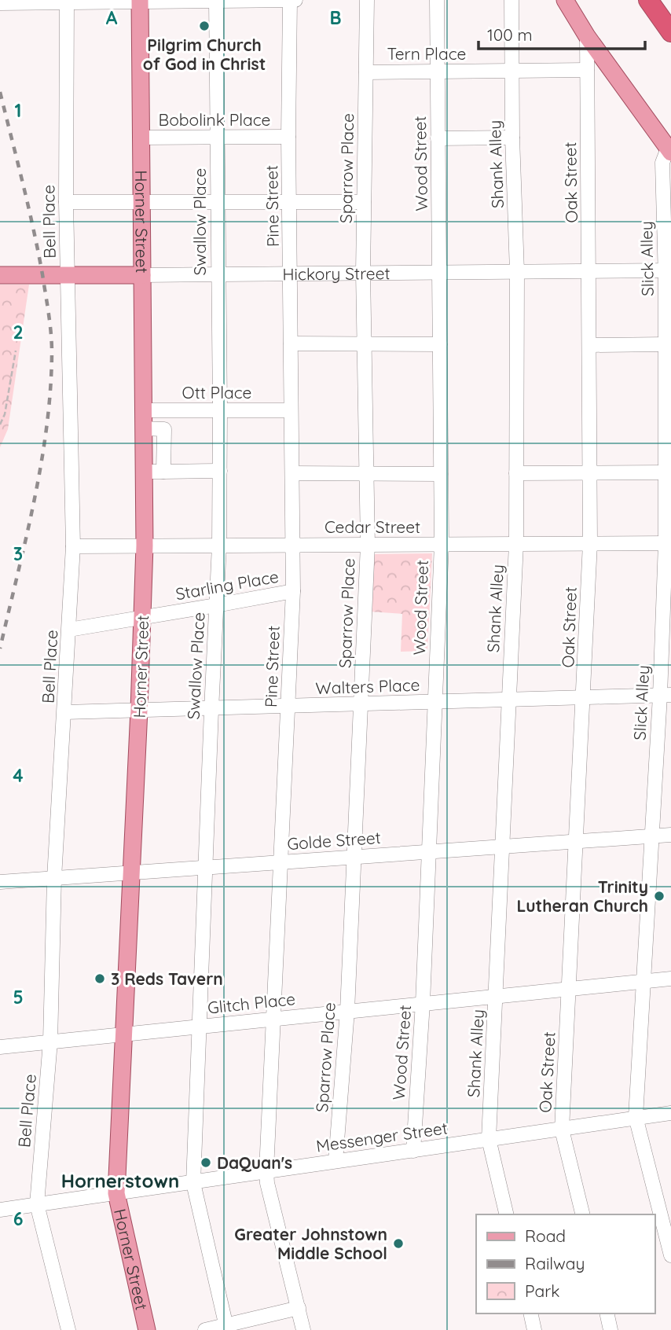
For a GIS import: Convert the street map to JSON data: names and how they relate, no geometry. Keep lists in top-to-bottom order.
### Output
{
  "streets": {
    "main road": ["Horner Street", "Hickory Street"],
    "street": [
      "Tern Place",
      "Bobolink Place",
      "Wood Street",
      "Shank Alley",
      "Sparrow Place",
      "Oak Street",
      "Pine Street",
      "Bell Place",
      "Swallow Place",
      "Slick Alley",
      "Ott Place",
      "Cedar Street",
      "Starling Place",
      "Walters Place",
      "Golde Street",
      "Glitch Place",
      "Messenger Street"
    ]
  },
  "crossings": [
    ["Tern Place", "Wood Street"],
    ["Tern Place", "Shank Alley"],
    ["Tern Place", "Sparrow Place"],
    ["Tern Place", "Oak Street"],
    ["Bobolink Place", "Pine Street"],
    ["Bobolink Place", "Horner Street"],
    ["Bobolink Place", "Swallow Place"],
    ["Wood Street", "Hickory Street"],
    ["Wood Street", "Cedar Street"],
    ["Wood Street", "Walters Place"],
    ["Wood Street", "Golde Street"],
    ["Wood Street", "Glitch Place"],
    ["Wood Street", "Messenger Street"],
    ["Shank Alley", "Hickory Street"],
    ["Shank Alley", "Cedar Street"],
    ["Shank Alley", "Walters Place"],
    ["Shank Alley", "Golde Street"],
    ["Shank Alley", "Glitch Place"],
    ["Shank Alley", "Messenger Street"],
    ["Sparrow Place", "Hickory Street"],
    ["Sparrow Place", "Cedar Street"],
    ["Sparrow Place", "Walters Place"],
    ["Sparrow Place", "Golde Street"],
    ["Sparrow Place", "Glitch Place"],
    ["Sparrow Place", "Messenger Street"],
    ["Oak Street", "Hickory Street"],
    ["Oak Street", "Cedar Street"],
    ["Oak Street", "Walters Place"],
    ["Oak Street", "Golde Street"],
    ["Oak Street", "Glitch Place"],
    ["Oak Street", "Messenger Street"],
    ["Pine Street", "Hickory Street"],
    ["Pine Street", "Ott Place"],
    ["Pine Street", "Cedar Street"],
    ["Pine Street", "Starling Place"],
    ["Pine Street", "Walters Place"],
    ["Pine Street", "Golde Street"],
    ["Pine Street", "Glitch Place"],
    ["Pine Street", "Messenger Street"],
    ["Bell Place", "Hickory Street"],
    ["Bell Place", "Cedar Street"],
    ["Bell Place", "Starling Place"],
    ["Bell Place", "Walters Place"],
    ["Bell Place", "Golde Street"],
    ["Bell Place", "Glitch Place"],
    ["Bell Place", "Messenger Street"],
    ["Horner Street", "Hickory Street"],
    ["Horner Street", "Ott Place"],
    ["Horner Street", "Cedar Street"],
    ["Horner Street", "Starling Place"],
    ["Horner Street", "Walters Place"],
    ["Horner Street", "Golde Street"],
    ["Horner Street", "Glitch Place"],
    ["Horner Street", "Messenger Street"],
    ["Swallow Place", "Hickory Street"],
    ["Swallow Place", "Ott Place"],
    ["Swallow Place", "Cedar Street"],
    ["Swallow Place", "Starling Place"],
    ["Swallow Place", "Walters Place"],
    ["Swallow Place", "Golde Street"],
    ["Swallow Place", "Glitch Place"],
    ["Swallow Place", "Messenger Street"],
    ["Slick Alley", "Hickory Street"],
    ["Slick Alley", "Cedar Street"],
    ["Slick Alley", "Walters Place"],
    ["Slick Alley", "Golde Street"],
    ["Slick Alley", "Glitch Place"],
    ["Slick Alley", "Messenger Street"]
  ],
  "districts": ["Hornerstown"],
  "places": [
    "Pilgrim Church of God in Christ",
    "Trinity Lutheran Church",
    "3 Reds Tavern",
    "DaQuan's",
    "Greater Johnstown Middle School"
  ],
  "legend": ["Road", "Railway", "Park"],
  "scale_bar": "100 m",
  "grid": {
    "columns": ["A", "B"],
    "rows": [
      "1",
      "2",
      "3",
      "4",
      "5",
      "6"
    ]
  }
}
